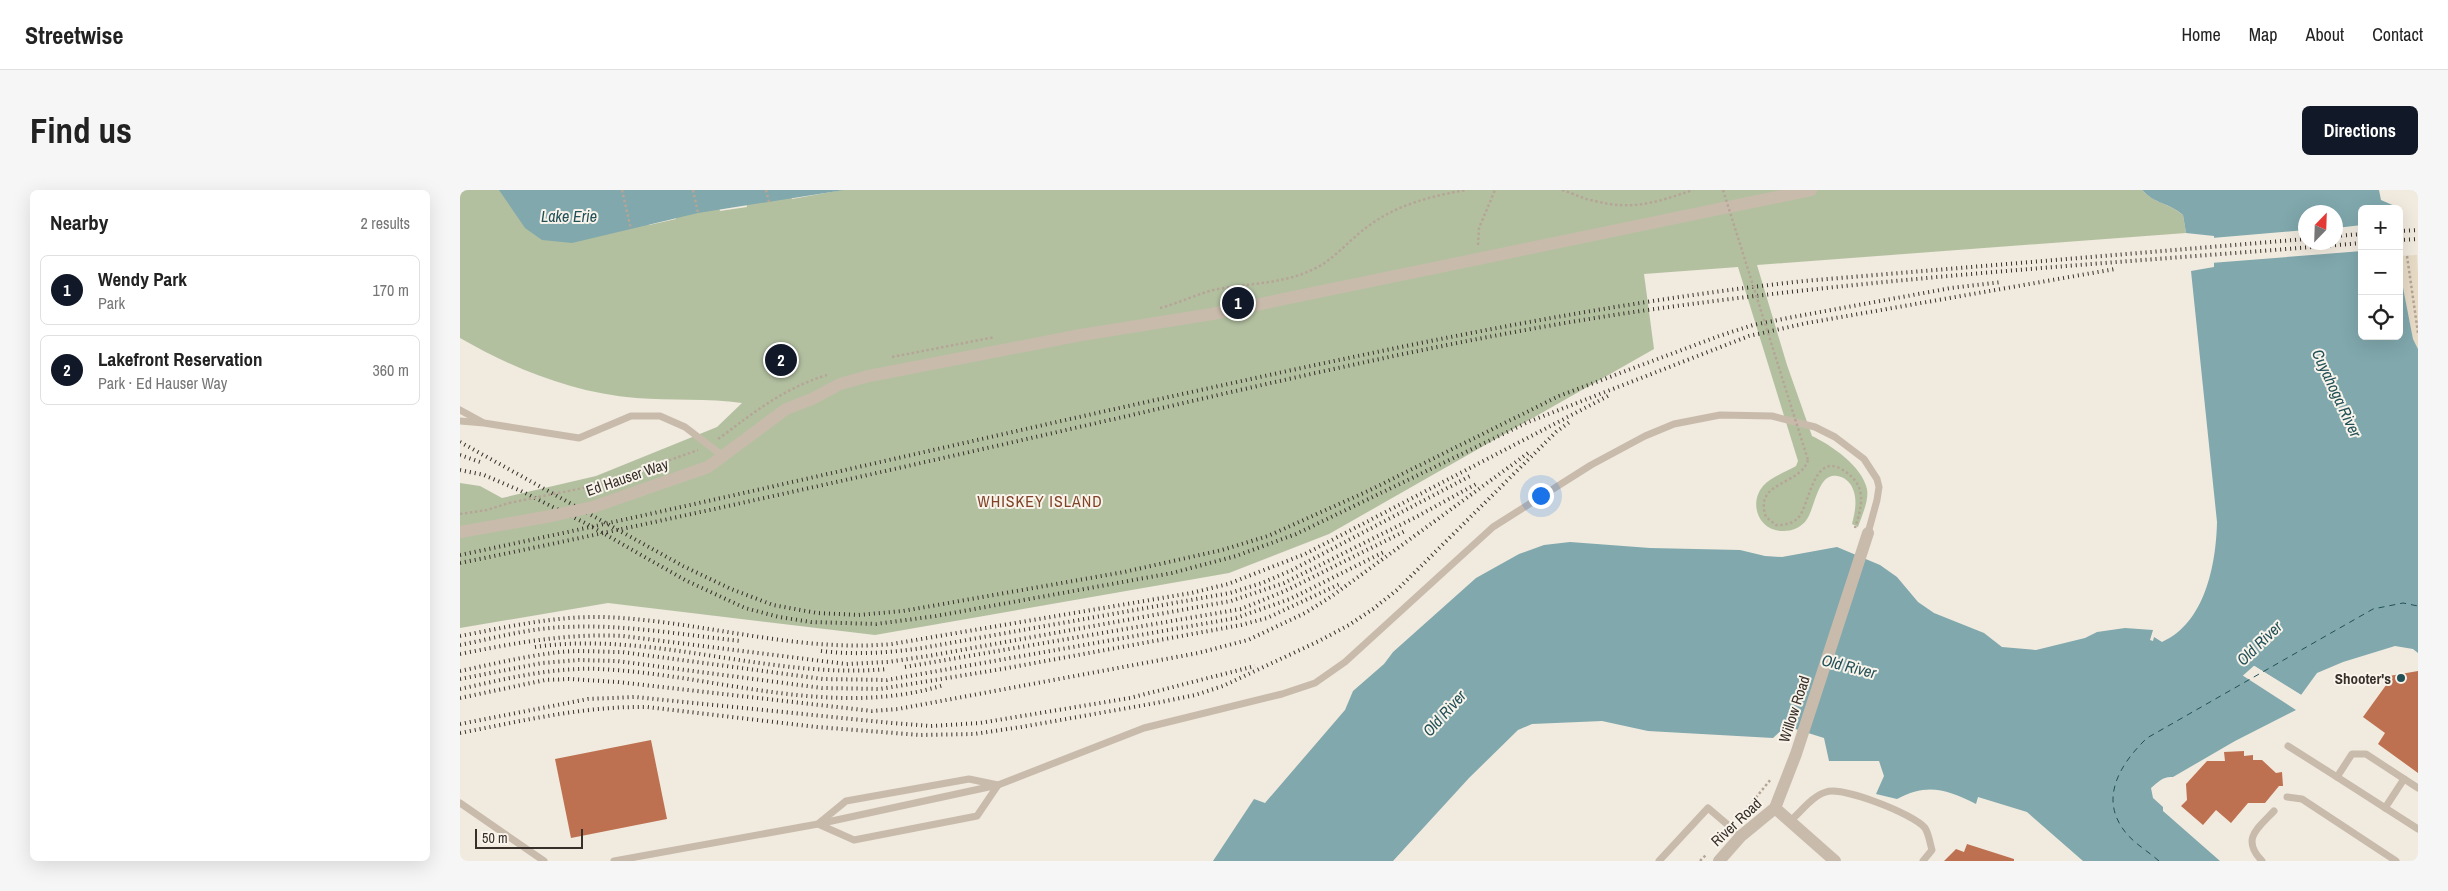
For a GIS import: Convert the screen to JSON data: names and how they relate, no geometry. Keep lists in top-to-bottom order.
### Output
{
  "streets": {
    "street": ["Ed Hauser Way", "Willow Road", "River Road"]
  },
  "crossings": [
    ["Willow Road", "River Road"]
  ],
  "districts": ["WHISKEY ISLAND"],
  "water": ["Lake Erie", "Cuyahoga River", "Old River"],
  "places": ["Shooter's"],
  "scale_bar": "50 m",
  "north": "top right",
  "page": {
    "header": "Streetwise",
    "nav": [
      "Home",
      "Map",
      "About",
      "Contact"
    ],
    "buttons": "Directions",
    "title": "Find us",
    "heading": ["Nearby", "2 results"],
    "map_buttons": ["+", "−"],
    "list": [
      {
        "mark": "1",
        "name": "Wendy Park",
        "note": "Park",
        "value": "170 m"
      },
      {
        "mark": "2",
        "name": "Lakefront Reservation",
        "note": "Park · Ed Hauser Way",
        "value": "360 m"
      }
    ],
    "pins": ["1", "2"],
    "scale": "50 m"
  }
}
